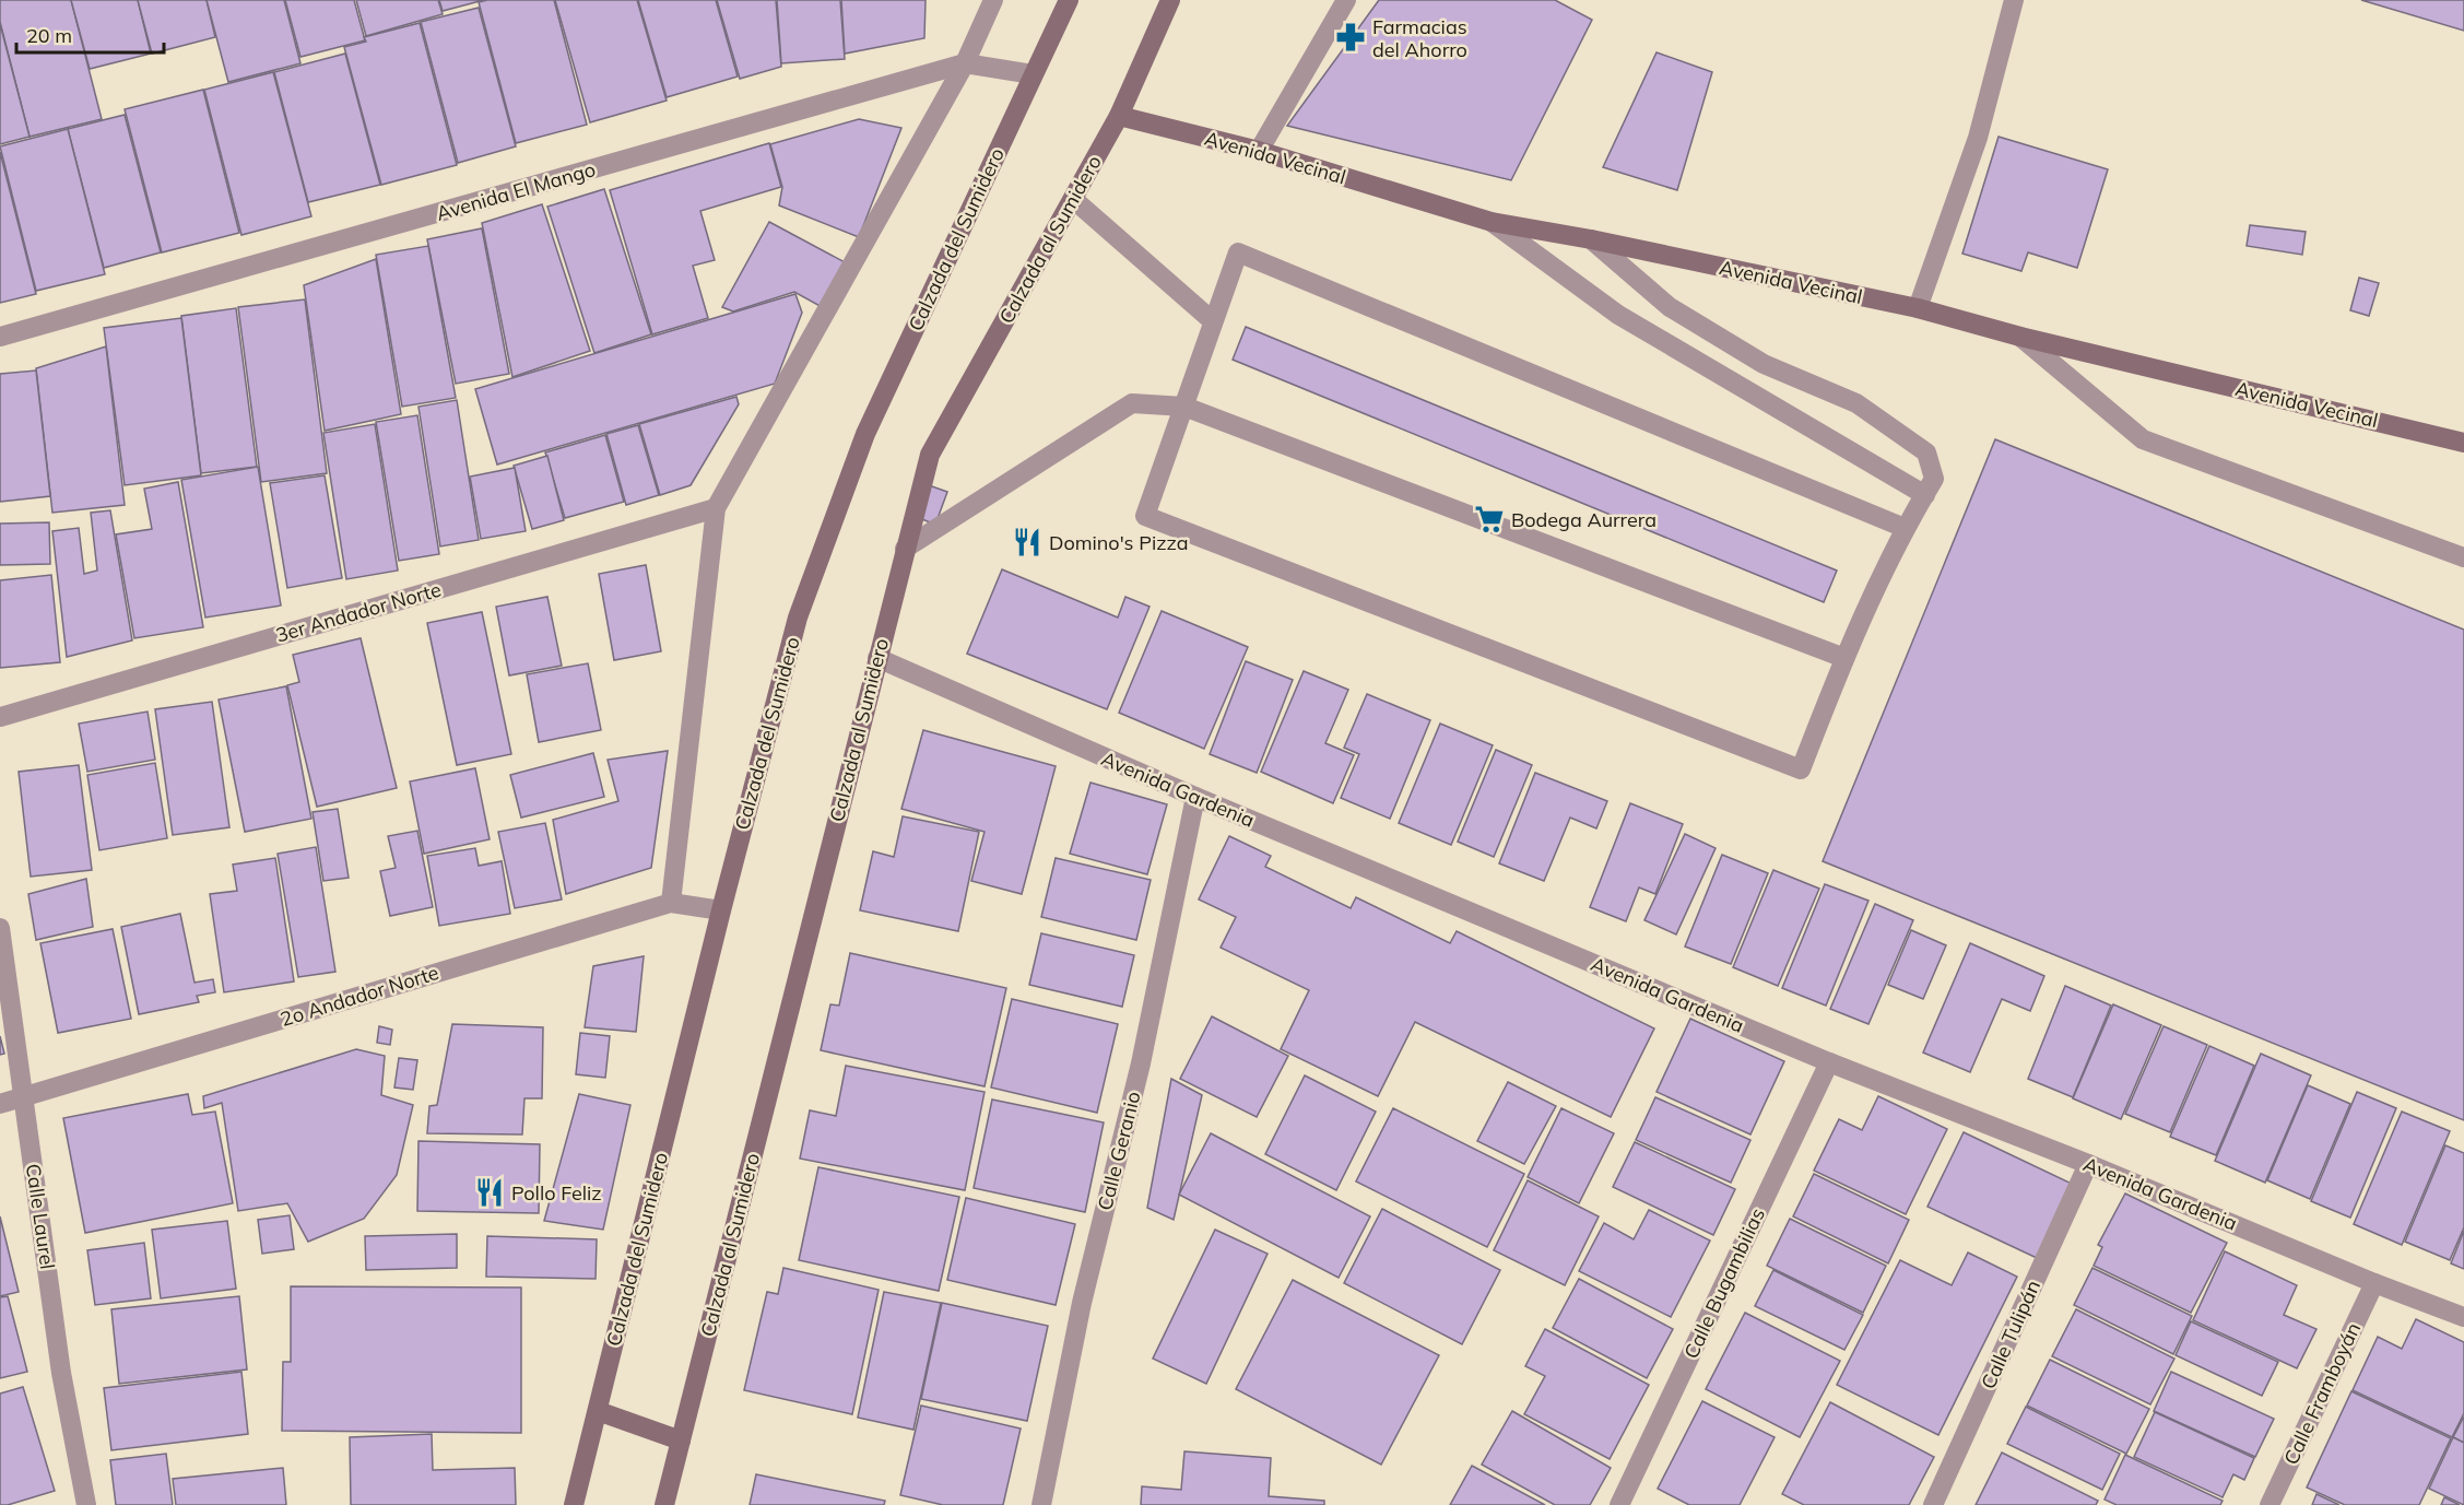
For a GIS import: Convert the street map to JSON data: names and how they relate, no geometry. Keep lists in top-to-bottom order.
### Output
{
  "streets": {
    "main road": ["Avenida Vecinal", "Calzada del Sumidero", "Calzada al Sumidero"],
    "street": [
      "Avenida El Mango",
      "3er Andador Norte",
      "Avenida Gardenia",
      "2o Andador Norte",
      "Calle Geranio",
      "Calle Laurel",
      "Calle Bugambilias",
      "Calle Tulipán",
      "Calle Framboyán"
    ]
  },
  "crossings": [
    ["Avenida Vecinal", "Calzada al Sumidero"],
    ["Avenida El Mango", "Calzada del Sumidero"],
    ["Calzada del Sumidero", "2o Andador Norte"],
    ["Calzada al Sumidero", "Avenida Gardenia"],
    ["Avenida Gardenia", "Calle Geranio"],
    ["Avenida Gardenia", "Calle Bugambilias"],
    ["Avenida Gardenia", "Calle Tulipán"],
    ["Avenida Gardenia", "Calle Framboyán"],
    ["2o Andador Norte", "Calle Laurel"]
  ],
  "places": {
    "pharmacy": ["Farmacias del Ahorro"],
    "supermarket": ["Bodega Aurrera"],
    "restaurant": ["Domino's Pizza", "Pollo Feliz"]
  },
  "scale_bar": "20 m"
}
